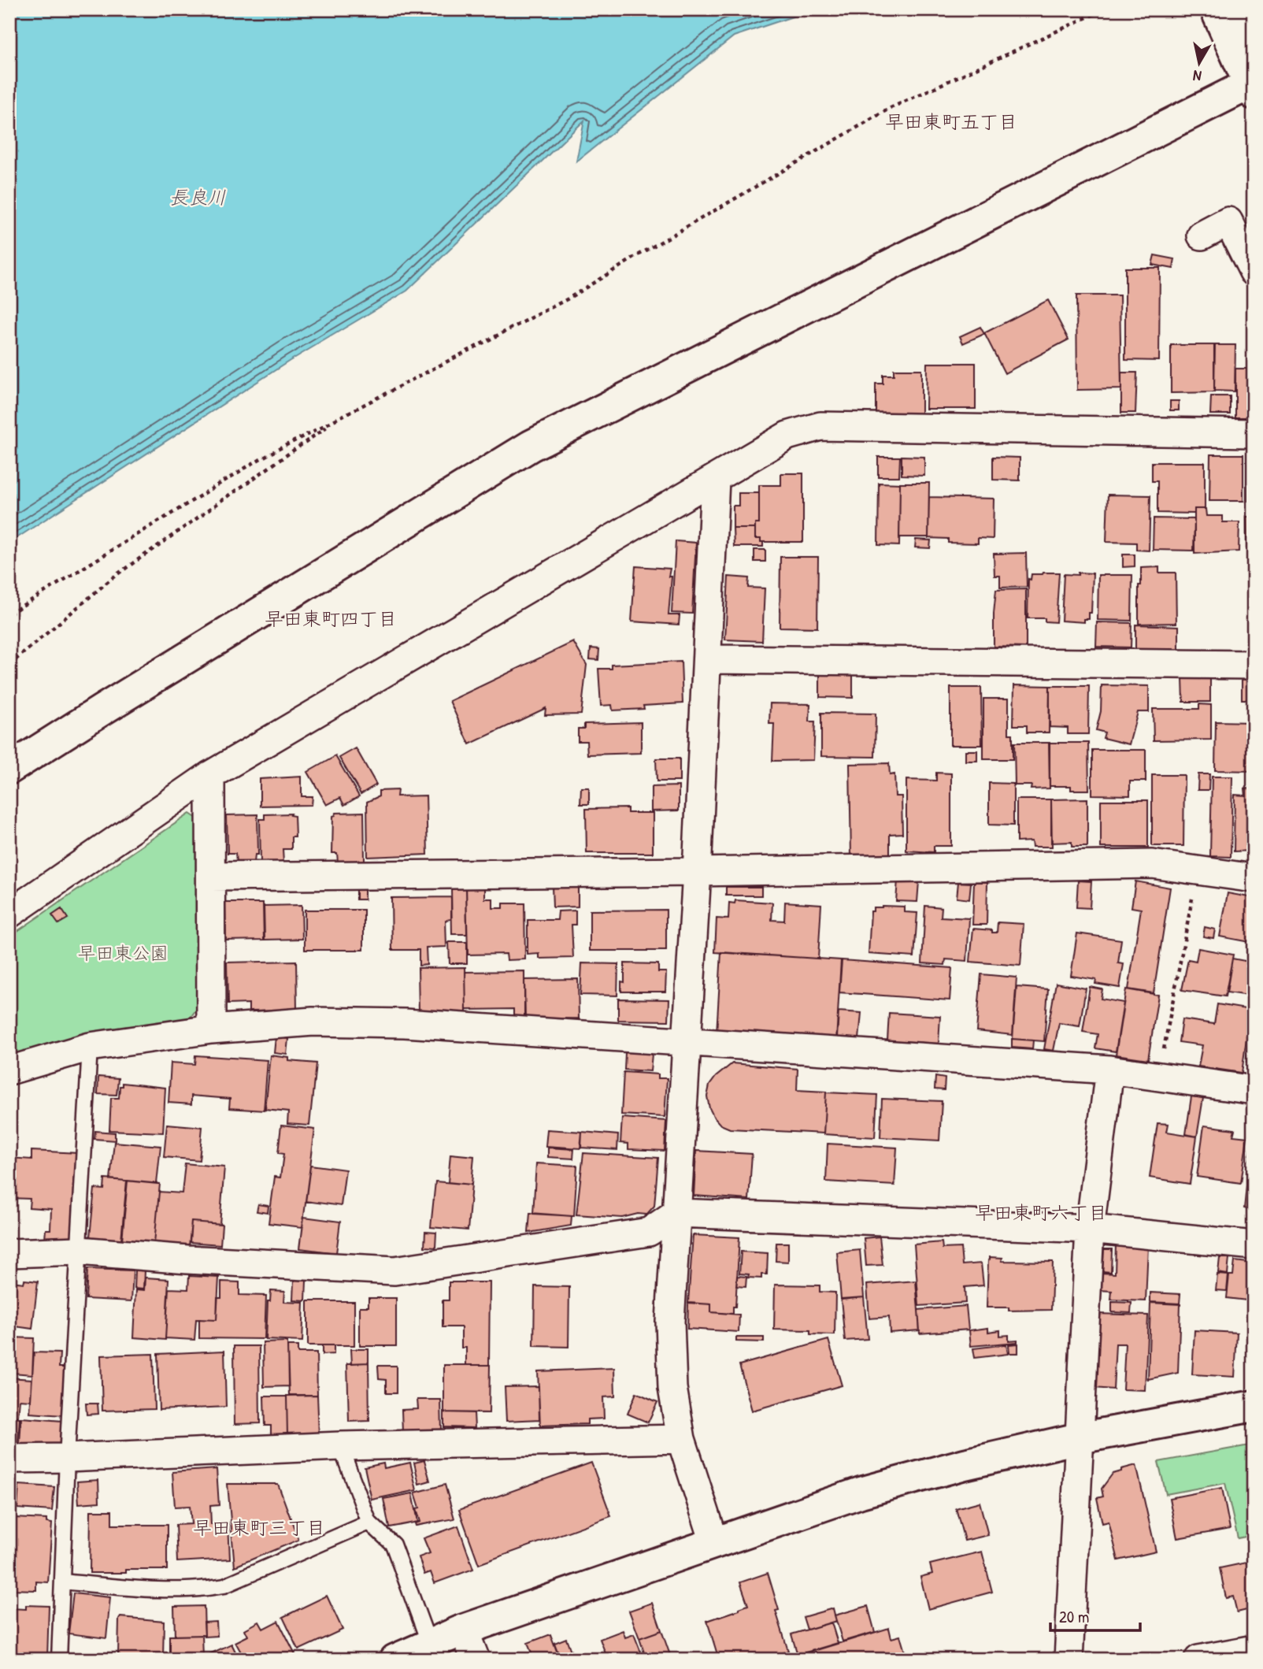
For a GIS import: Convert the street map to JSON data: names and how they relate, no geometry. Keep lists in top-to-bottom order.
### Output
{
  "districts": [
    "早田東町五丁目",
    "早田東町四丁目",
    "早田東町六丁目",
    "早田東町三丁目"
  ],
  "water": ["長良川"],
  "parks": ["早田東公園"],
  "scale_bar": "20 m",
  "north": "bottom"
}
